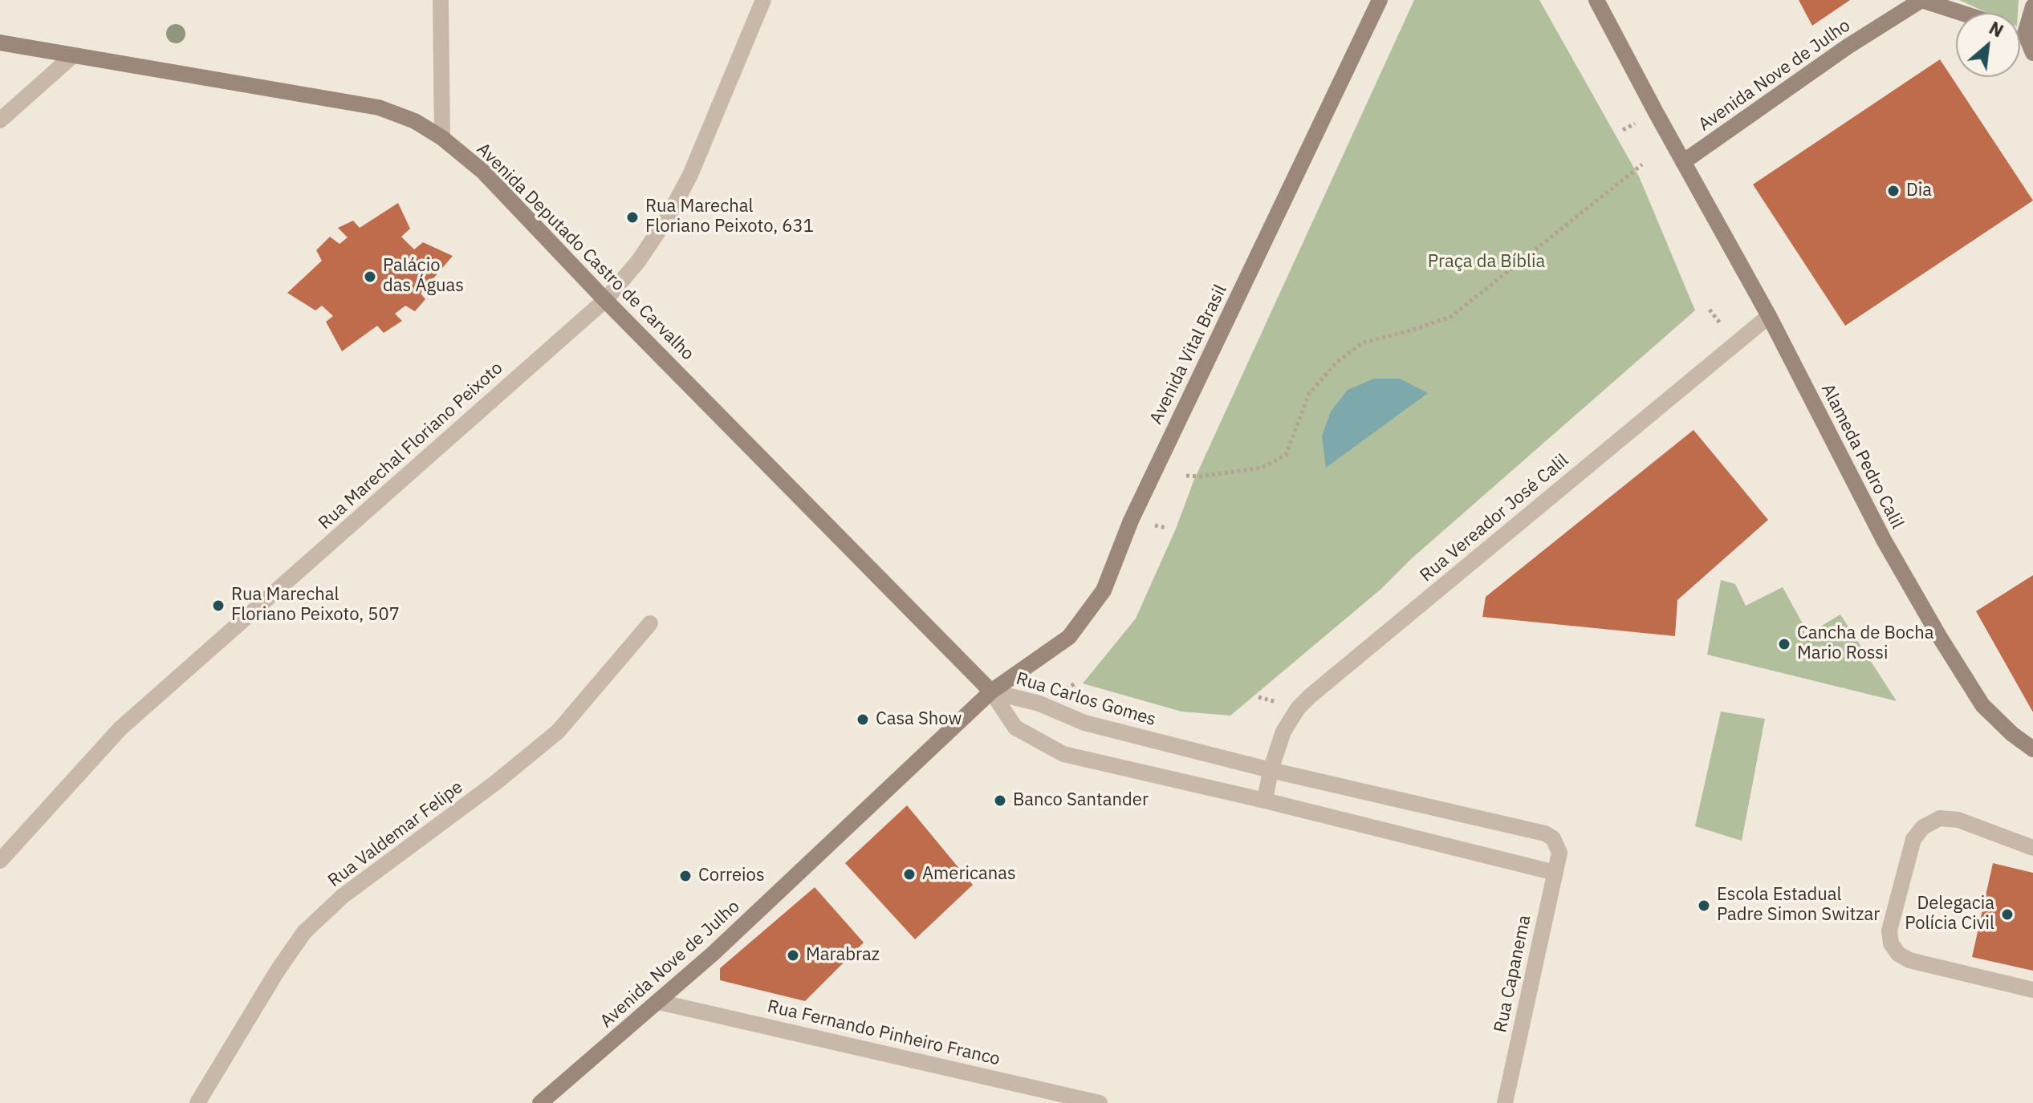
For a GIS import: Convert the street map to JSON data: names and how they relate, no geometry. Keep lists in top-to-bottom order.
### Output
{
  "streets": {
    "main road": [
      "Avenida Nove de Julho",
      "Avenida Deputado Castro de Carvalho",
      "Avenida Vital Brasil",
      "Alameda Pedro Calil"
    ],
    "street": [
      "Rua Marechal Floriano Peixoto",
      "Rua Vereador José Calil",
      "Rua Carlos Gomes",
      "Rua Valdemar Felipe",
      "Rua Capanema",
      "Rua Fernando Pinheiro Franco"
    ]
  },
  "crossings": [
    ["Avenida Nove de Julho", "Avenida Deputado Castro de Carvalho"],
    ["Avenida Nove de Julho", "Avenida Vital Brasil"],
    ["Avenida Nove de Julho", "Alameda Pedro Calil"],
    ["Avenida Nove de Julho", "Rua Carlos Gomes"],
    ["Avenida Nove de Julho", "Rua Fernando Pinheiro Franco"],
    ["Avenida Deputado Castro de Carvalho", "Avenida Vital Brasil"],
    ["Avenida Deputado Castro de Carvalho", "Rua Marechal Floriano Peixoto"],
    ["Avenida Deputado Castro de Carvalho", "Rua Carlos Gomes"],
    ["Avenida Vital Brasil", "Rua Carlos Gomes"],
    ["Alameda Pedro Calil", "Rua Vereador José Calil"],
    ["Rua Vereador José Calil", "Rua Carlos Gomes"],
    ["Rua Carlos Gomes", "Rua Capanema"]
  ],
  "parks": ["Praça da Bíblia"],
  "places": [
    "Dia",
    "Rua Marechal Floriano Peixoto, 631",
    "Palácio das Águas",
    "Rua Marechal Floriano Peixoto, 507",
    "Cancha de Bocha Mario Rossi",
    "Casa Show",
    "Banco Santander",
    "Americanas",
    "Correios",
    "Escola Estadual Padre Simon Switzar",
    "Delegacia Polícia Civil",
    "Marabraz"
  ],
  "north": "top right"
}
